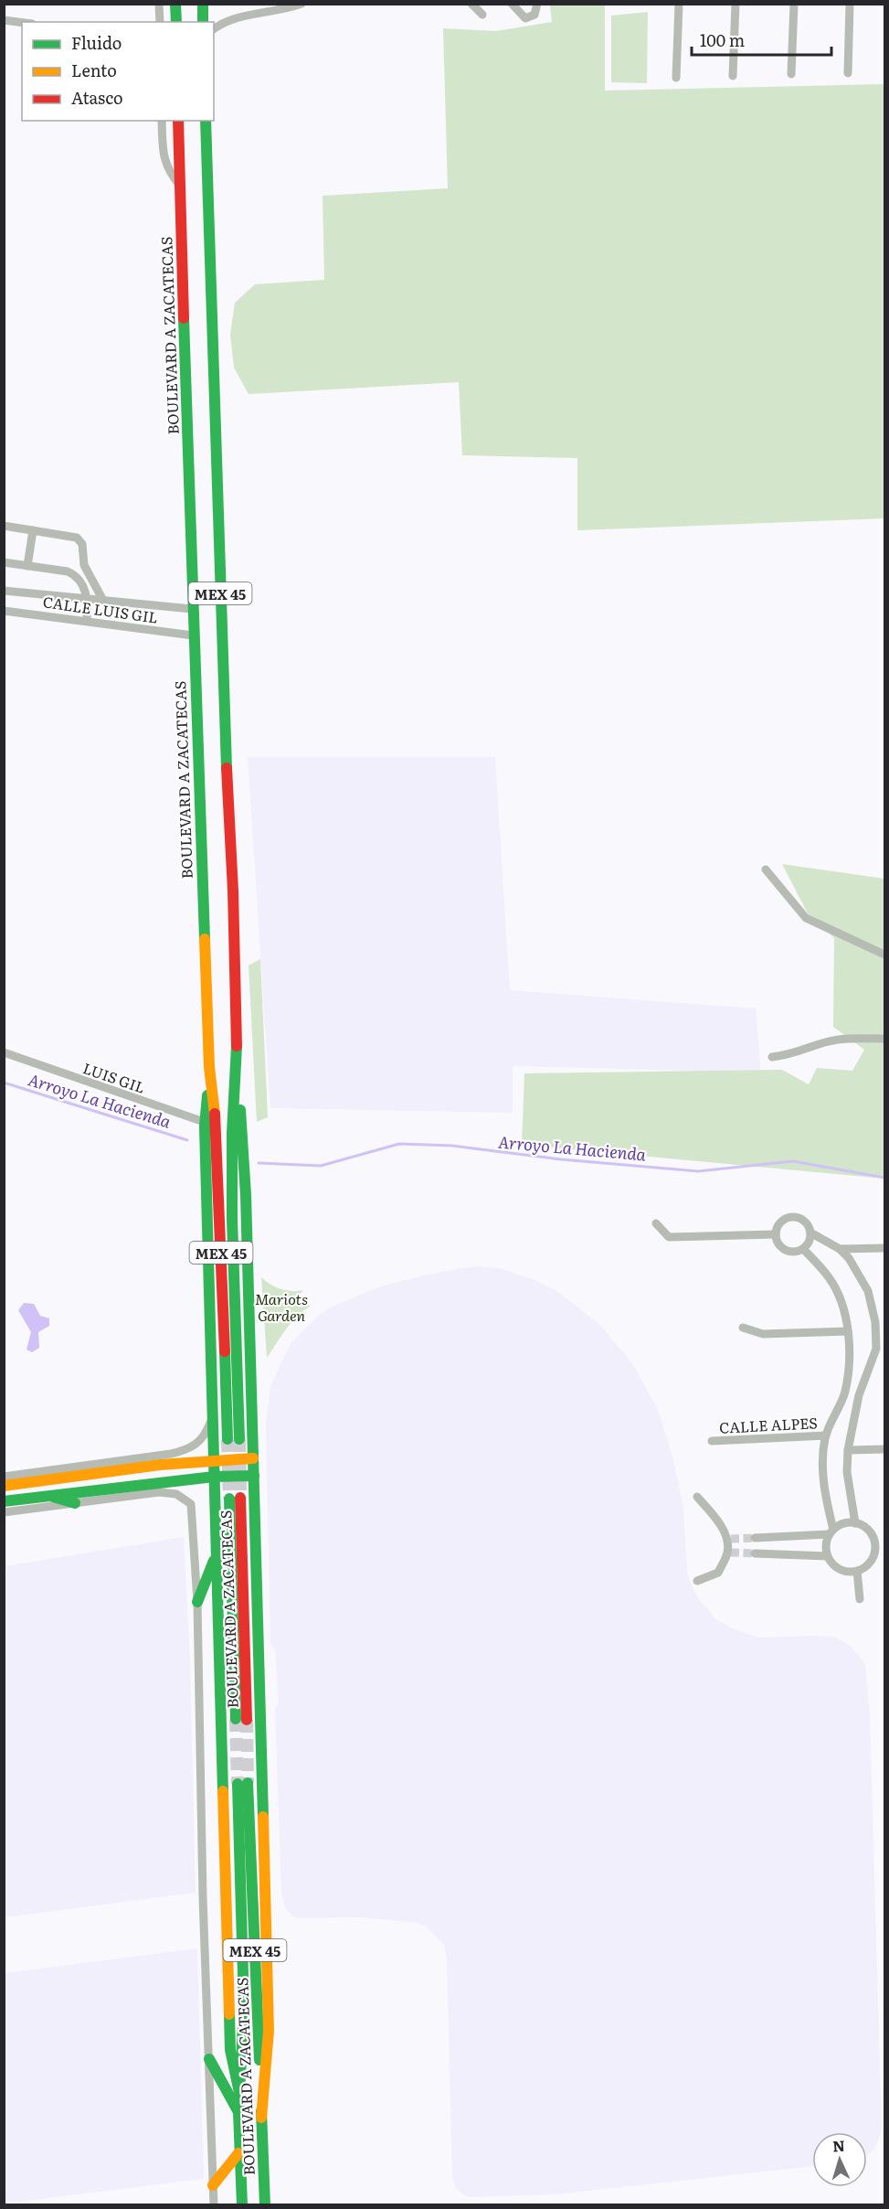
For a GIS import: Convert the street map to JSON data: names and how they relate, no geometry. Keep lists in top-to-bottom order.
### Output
{
  "streets": {
    "main road": ["BOULEVARD A ZACATECAS", "MEX 45"],
    "street": ["CALLE LUIS GIL", "LUIS GIL", "CALLE ALPES"]
  },
  "crossings": [
    ["BOULEVARD A ZACATECAS", "CALLE LUIS GIL"],
    ["BOULEVARD A ZACATECAS", "LUIS GIL"]
  ],
  "water": ["Arroyo La Hacienda"],
  "parks": ["Mariots Garden"],
  "legend": ["Fluido", "Lento", "Atasco"],
  "scale_bar": "100 m",
  "north": "top"
}
